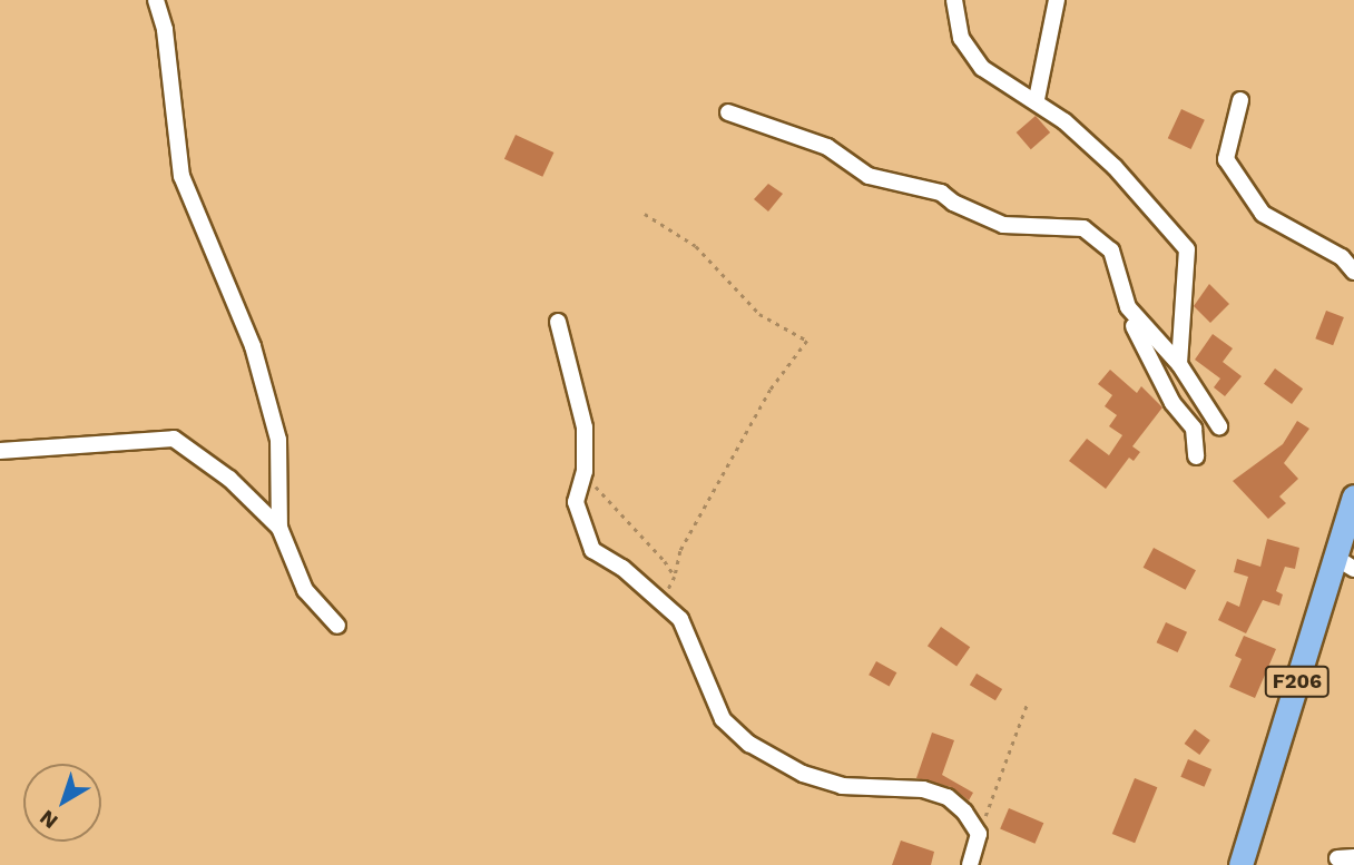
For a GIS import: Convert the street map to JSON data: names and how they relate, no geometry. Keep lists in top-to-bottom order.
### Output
{
  "streets": {
    "main road": ["F206"]
  },
  "north": "bottom left"
}
